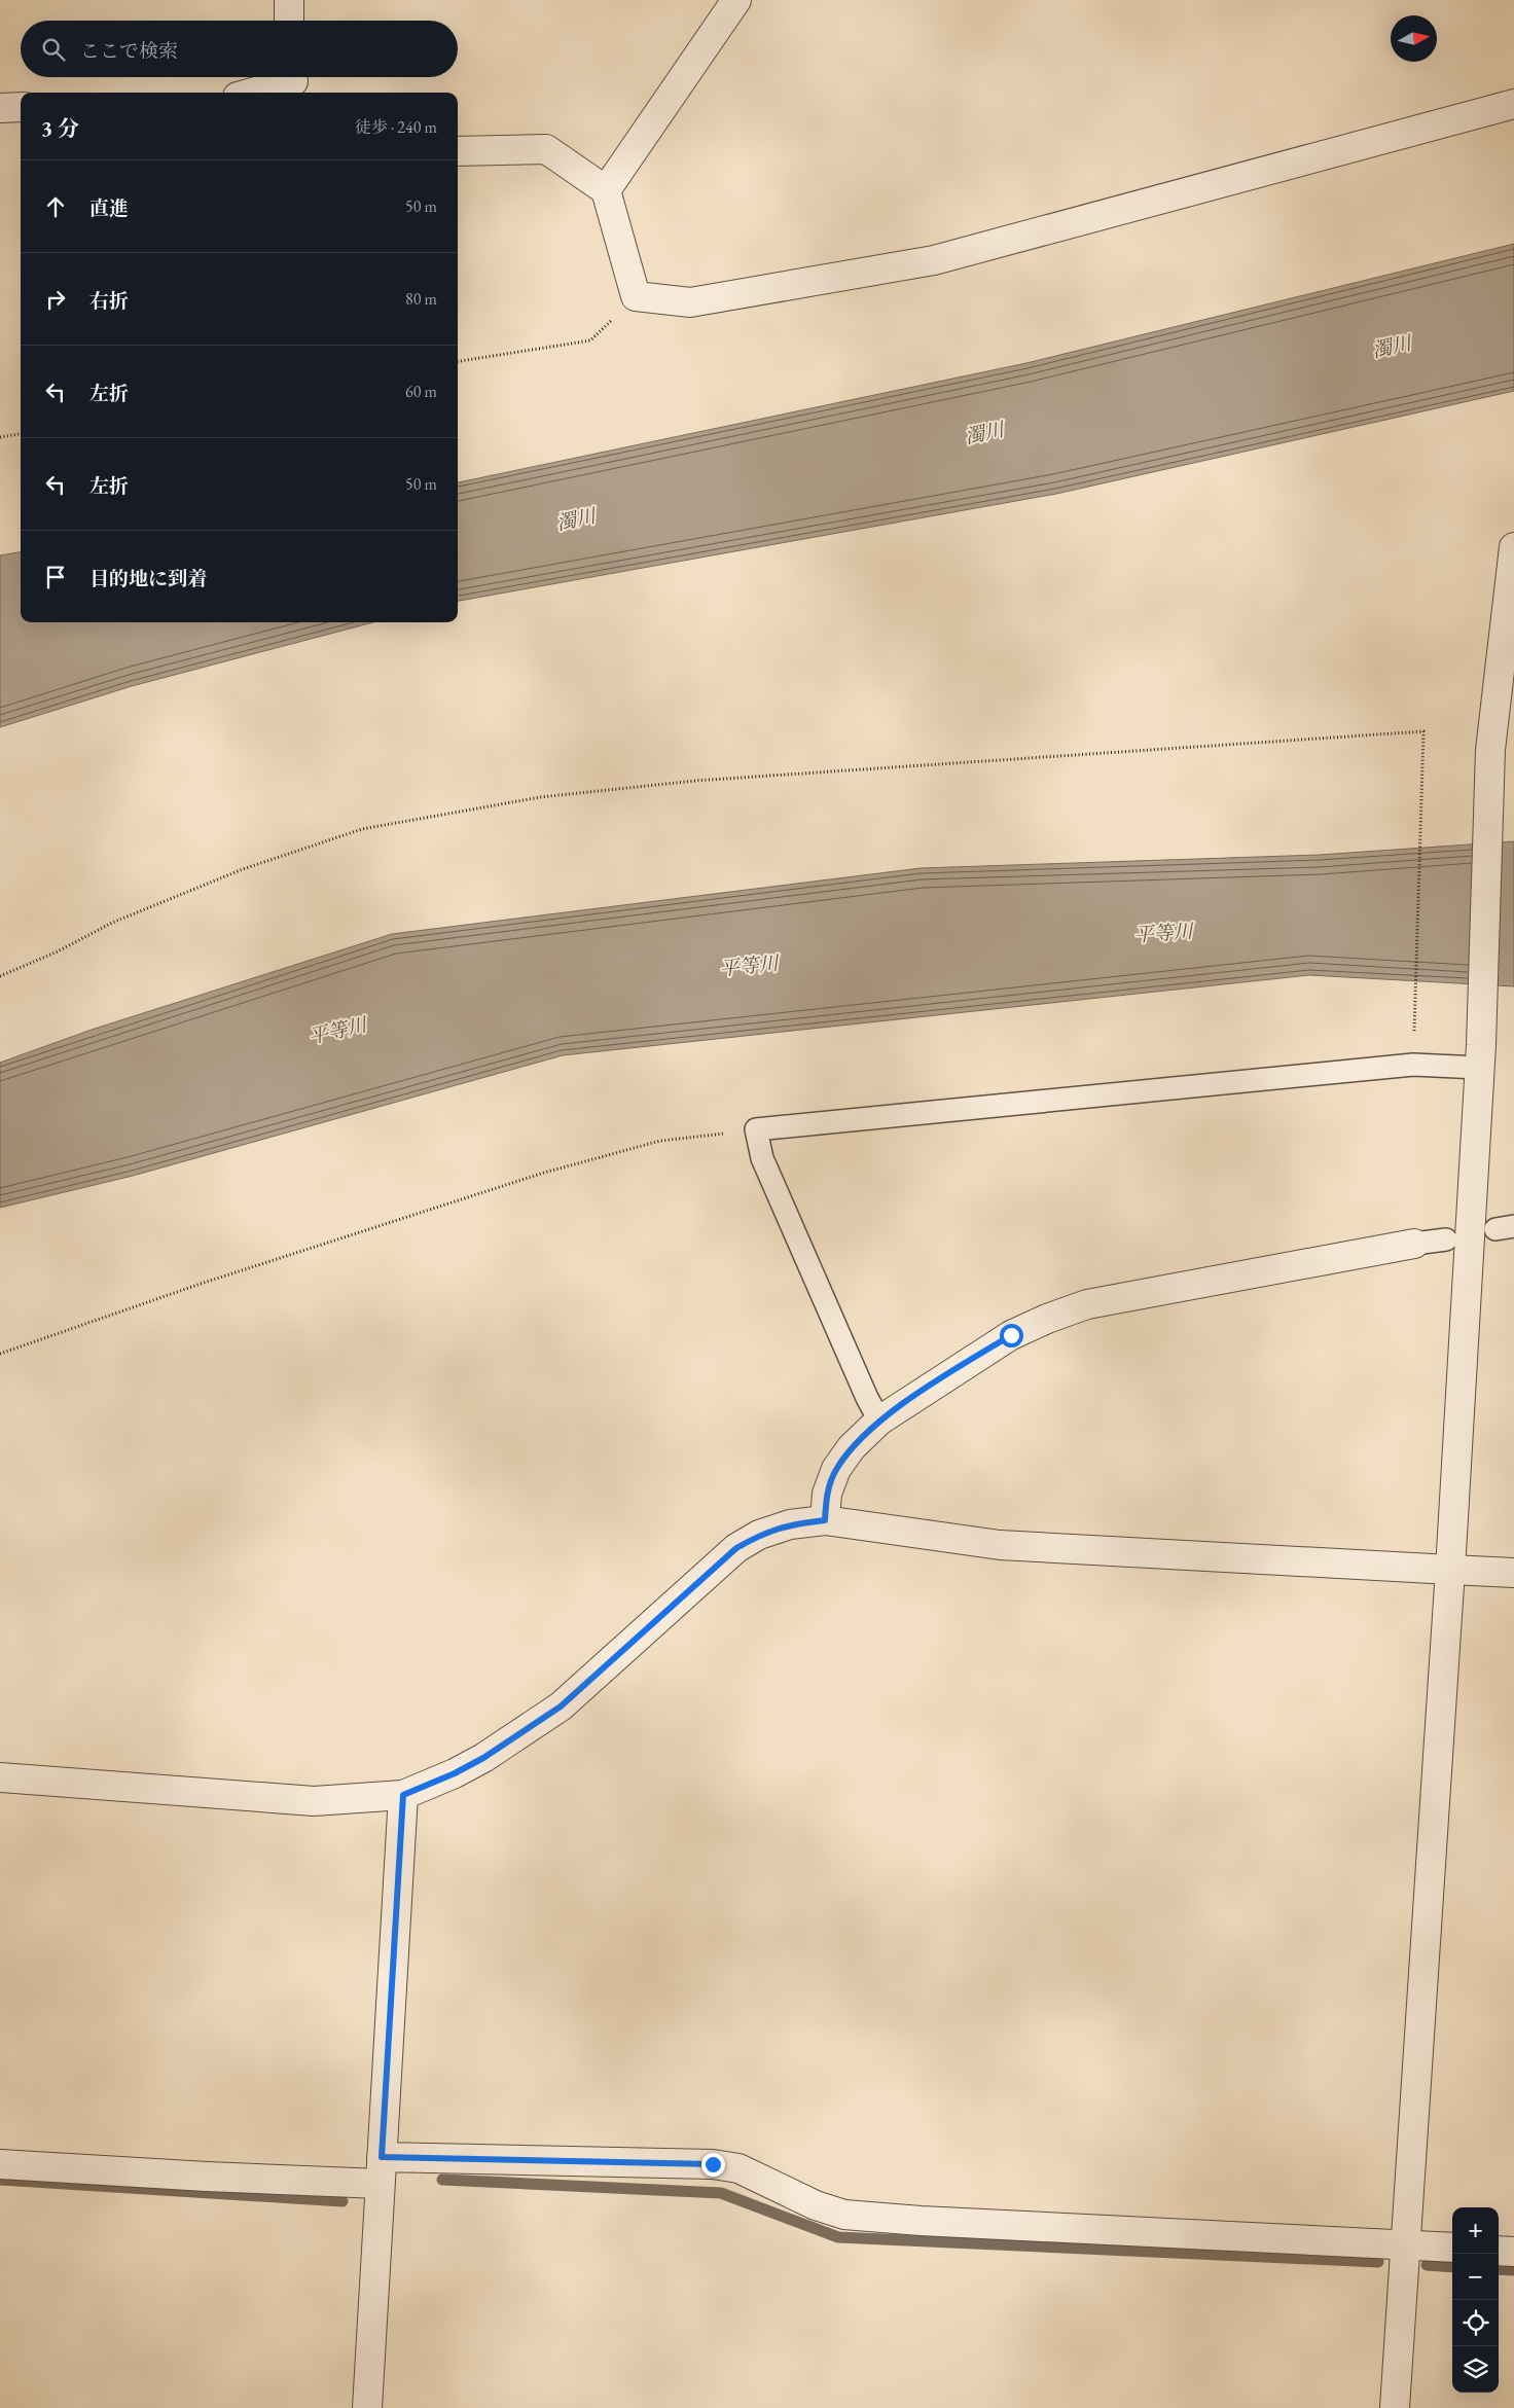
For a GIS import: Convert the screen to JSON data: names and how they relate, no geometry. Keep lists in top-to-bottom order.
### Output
{
  "water": ["濁川", "平等川"],
  "north": "right",
  "page": {
    "search": "ここで検索",
    "heading": ["3 分", "徒歩 · 240 m"],
    "list": [
      ["直進", "50 m"],
      ["右折", "80 m"],
      ["左折", "60 m"],
      ["左折", "50 m"],
      "目的地に到着"
    ],
    "map_buttons": ["+", "−"]
  }
}
